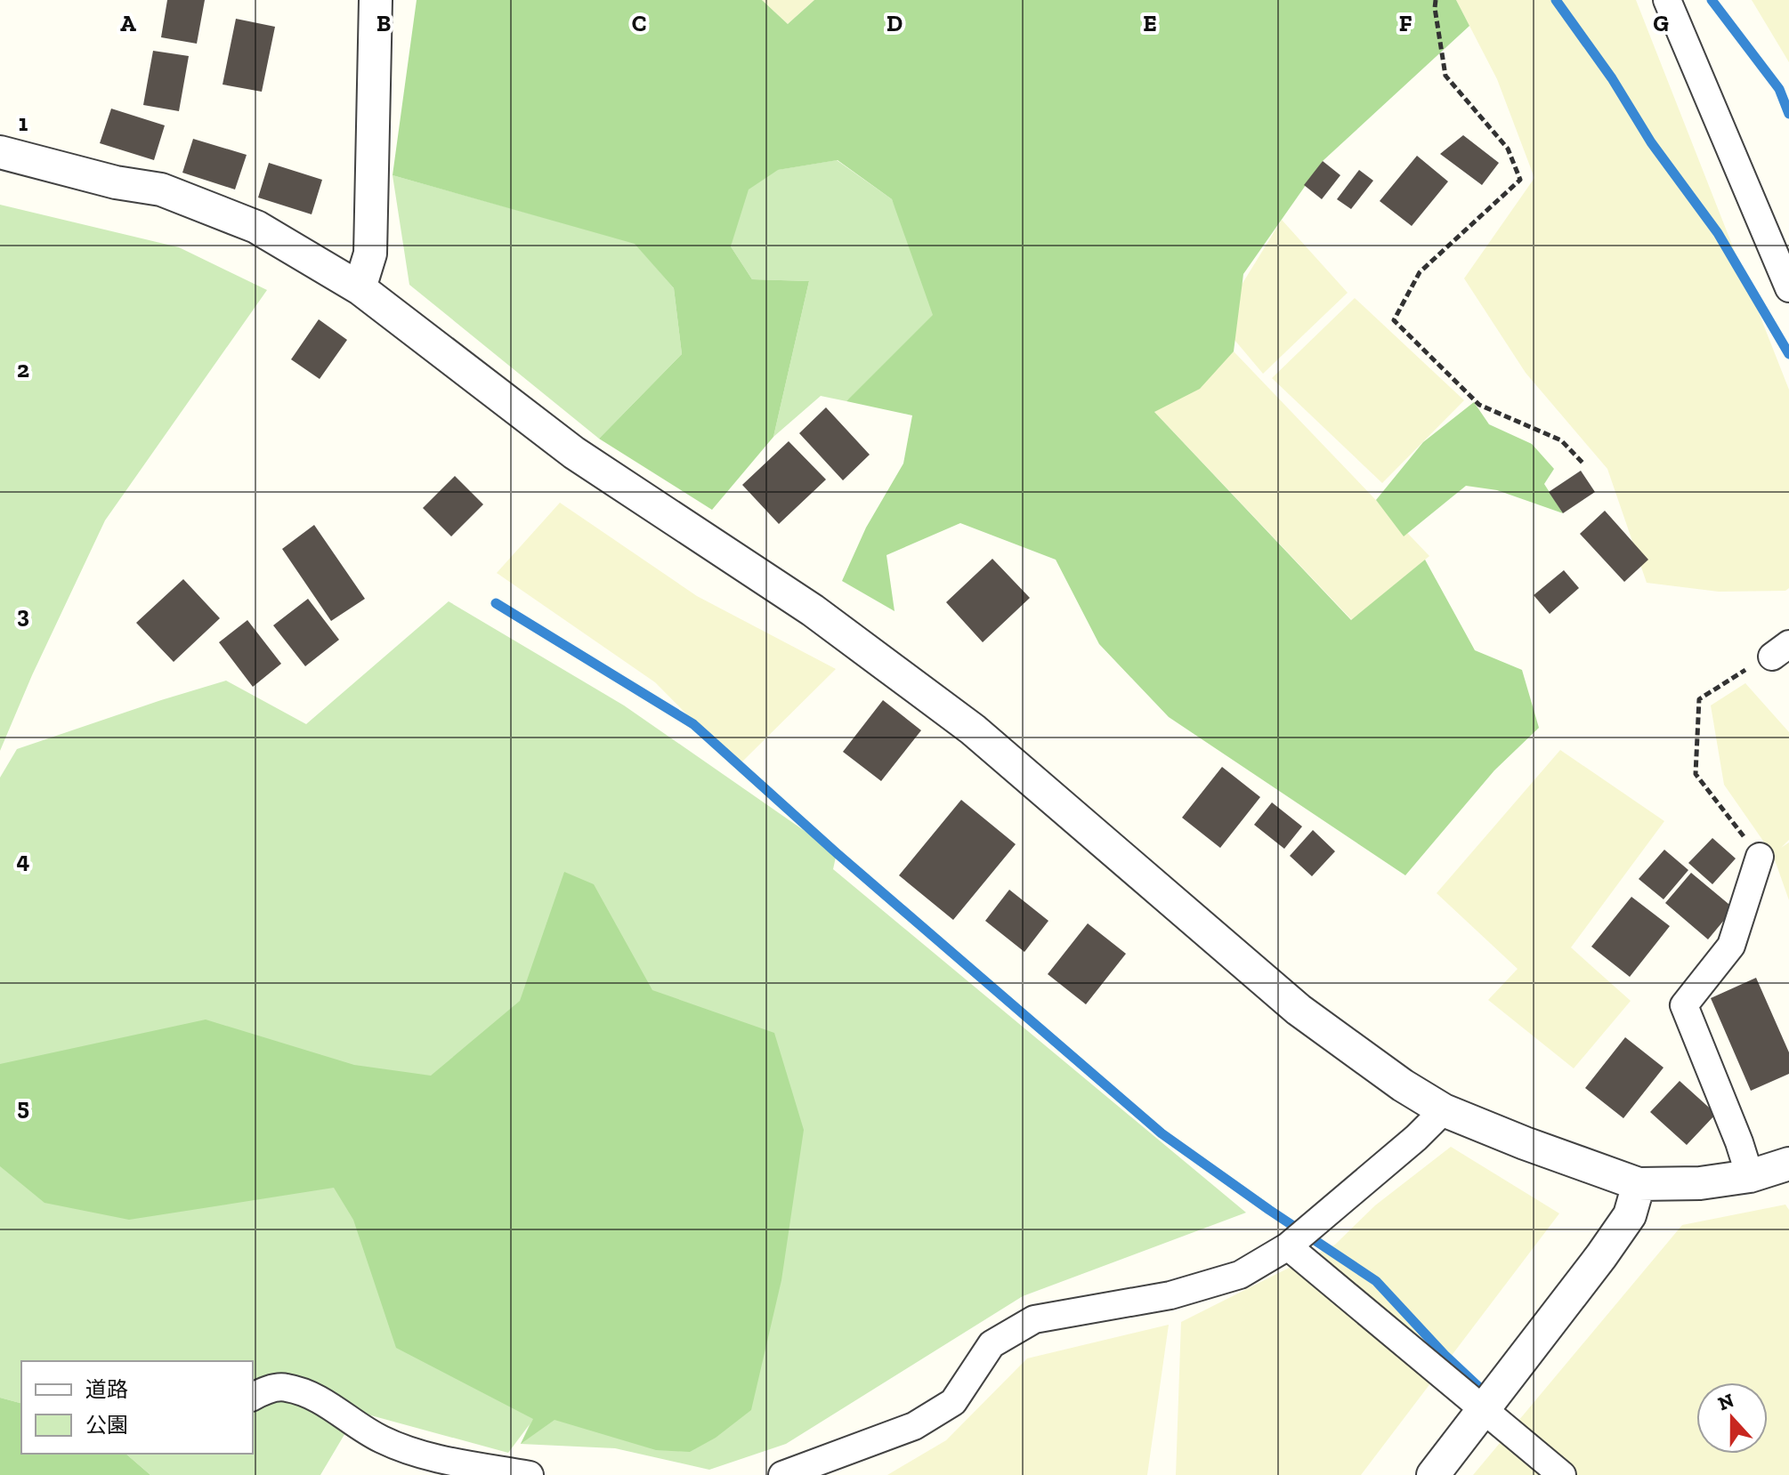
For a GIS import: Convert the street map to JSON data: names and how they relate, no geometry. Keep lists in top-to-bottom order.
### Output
{
  "legend": ["道路", "公園"],
  "north": "top",
  "grid": {
    "columns": [
      "A",
      "B",
      "C",
      "D",
      "E",
      "F",
      "G"
    ],
    "rows": [
      "1",
      "2",
      "3",
      "4",
      "5"
    ]
  }
}
